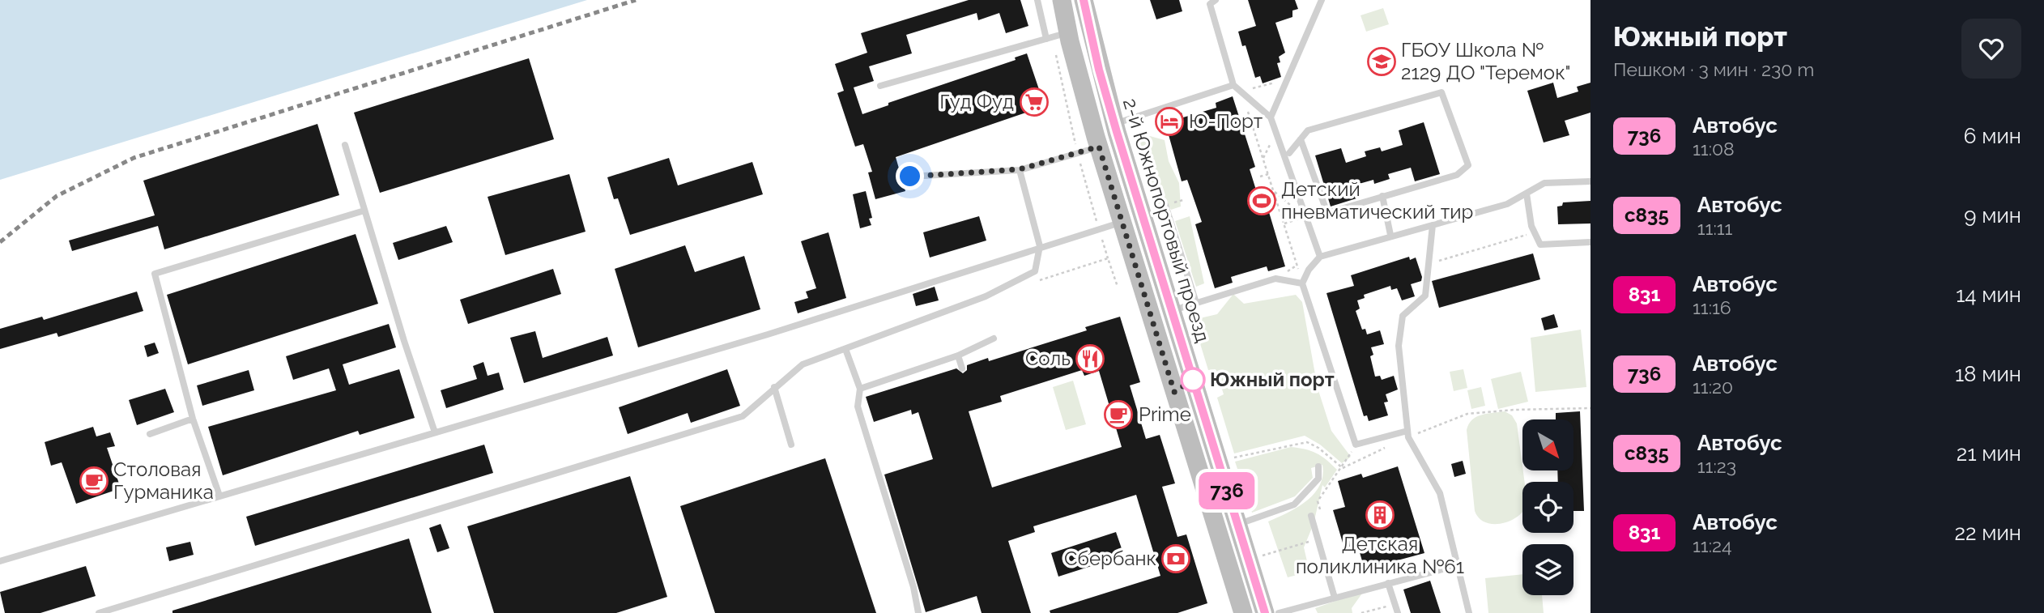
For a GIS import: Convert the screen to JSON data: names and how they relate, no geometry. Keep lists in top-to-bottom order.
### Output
{
  "streets": {
    "main road": ["2-й Южнопортовый проезд"]
  },
  "places": {
    "school or university": ["ГБОУ Школа № 2129 ДО \"Теремок\""],
    "supermarket": ["Гуд Фуд"],
    "hotel": ["Ю-Порт"],
    "sports": ["Детский пневматический тир"],
    "restaurant": ["Соль"],
    "other": ["Южный порт"],
    "cafe": ["Prime", "Столовая Гурманика"],
    "building": ["Детская поликлиника №61"],
    "bank": ["Сбербанк"]
  },
  "lines": ["bus line 736"],
  "north": "bottom right",
  "page": {
    "on_map": "736",
    "heading": ["Южный порт", "Пешком · 3 мин · 230 m"],
    "list": [
      {
        "mark": "736",
        "name": "Автобус",
        "note": "11:08",
        "value": "6 мин"
      },
      {
        "mark": "с835",
        "name": "Автобус",
        "note": "11:11",
        "value": "9 мин"
      },
      {
        "mark": "831",
        "name": "Автобус",
        "note": "11:16",
        "value": "14 мин"
      },
      {
        "mark": "736",
        "name": "Автобус",
        "note": "11:20",
        "value": "18 мин"
      },
      {
        "mark": "с835",
        "name": "Автобус",
        "note": "11:23",
        "value": "21 мин"
      },
      {
        "mark": "831",
        "name": "Автобус",
        "note": "11:24",
        "value": "22 мин"
      }
    ]
  }
}
